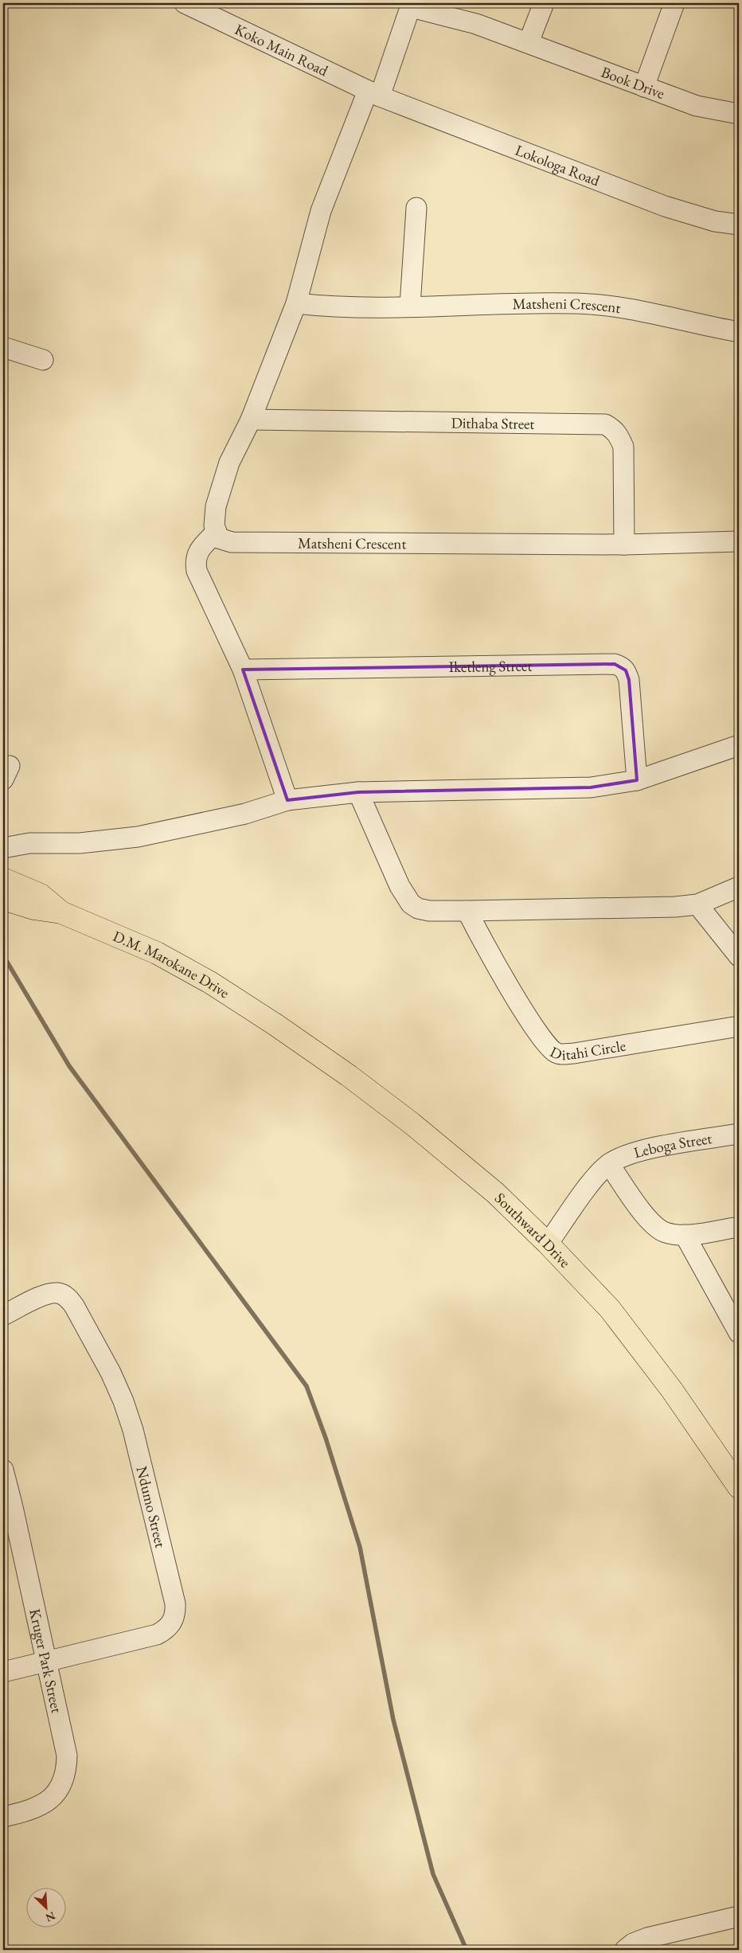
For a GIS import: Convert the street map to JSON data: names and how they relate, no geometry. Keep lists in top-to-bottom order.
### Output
{
  "streets": {
    "main road": ["D.M. Marokane Drive", "Southward Drive"],
    "street": [
      "Koko Main Road",
      "Book Drive",
      "Lokologa Road",
      "Matsheni Crescent",
      "Dithaba Street",
      "Iketleng Street",
      "Ditahi Circle",
      "Leboga Street",
      "Ndumo Street",
      "Kruger Park Street"
    ]
  },
  "crossings": [
    ["Koko Main Road", "Book Drive"],
    ["Koko Main Road", "Lokologa Road"],
    ["Book Drive", "Lokologa Road"],
    ["Matsheni Crescent", "Dithaba Street"],
    ["D.M. Marokane Drive", "Southward Drive"],
    ["Ndumo Street", "Kruger Park Street"]
  ],
  "north": "bottom right"
}
